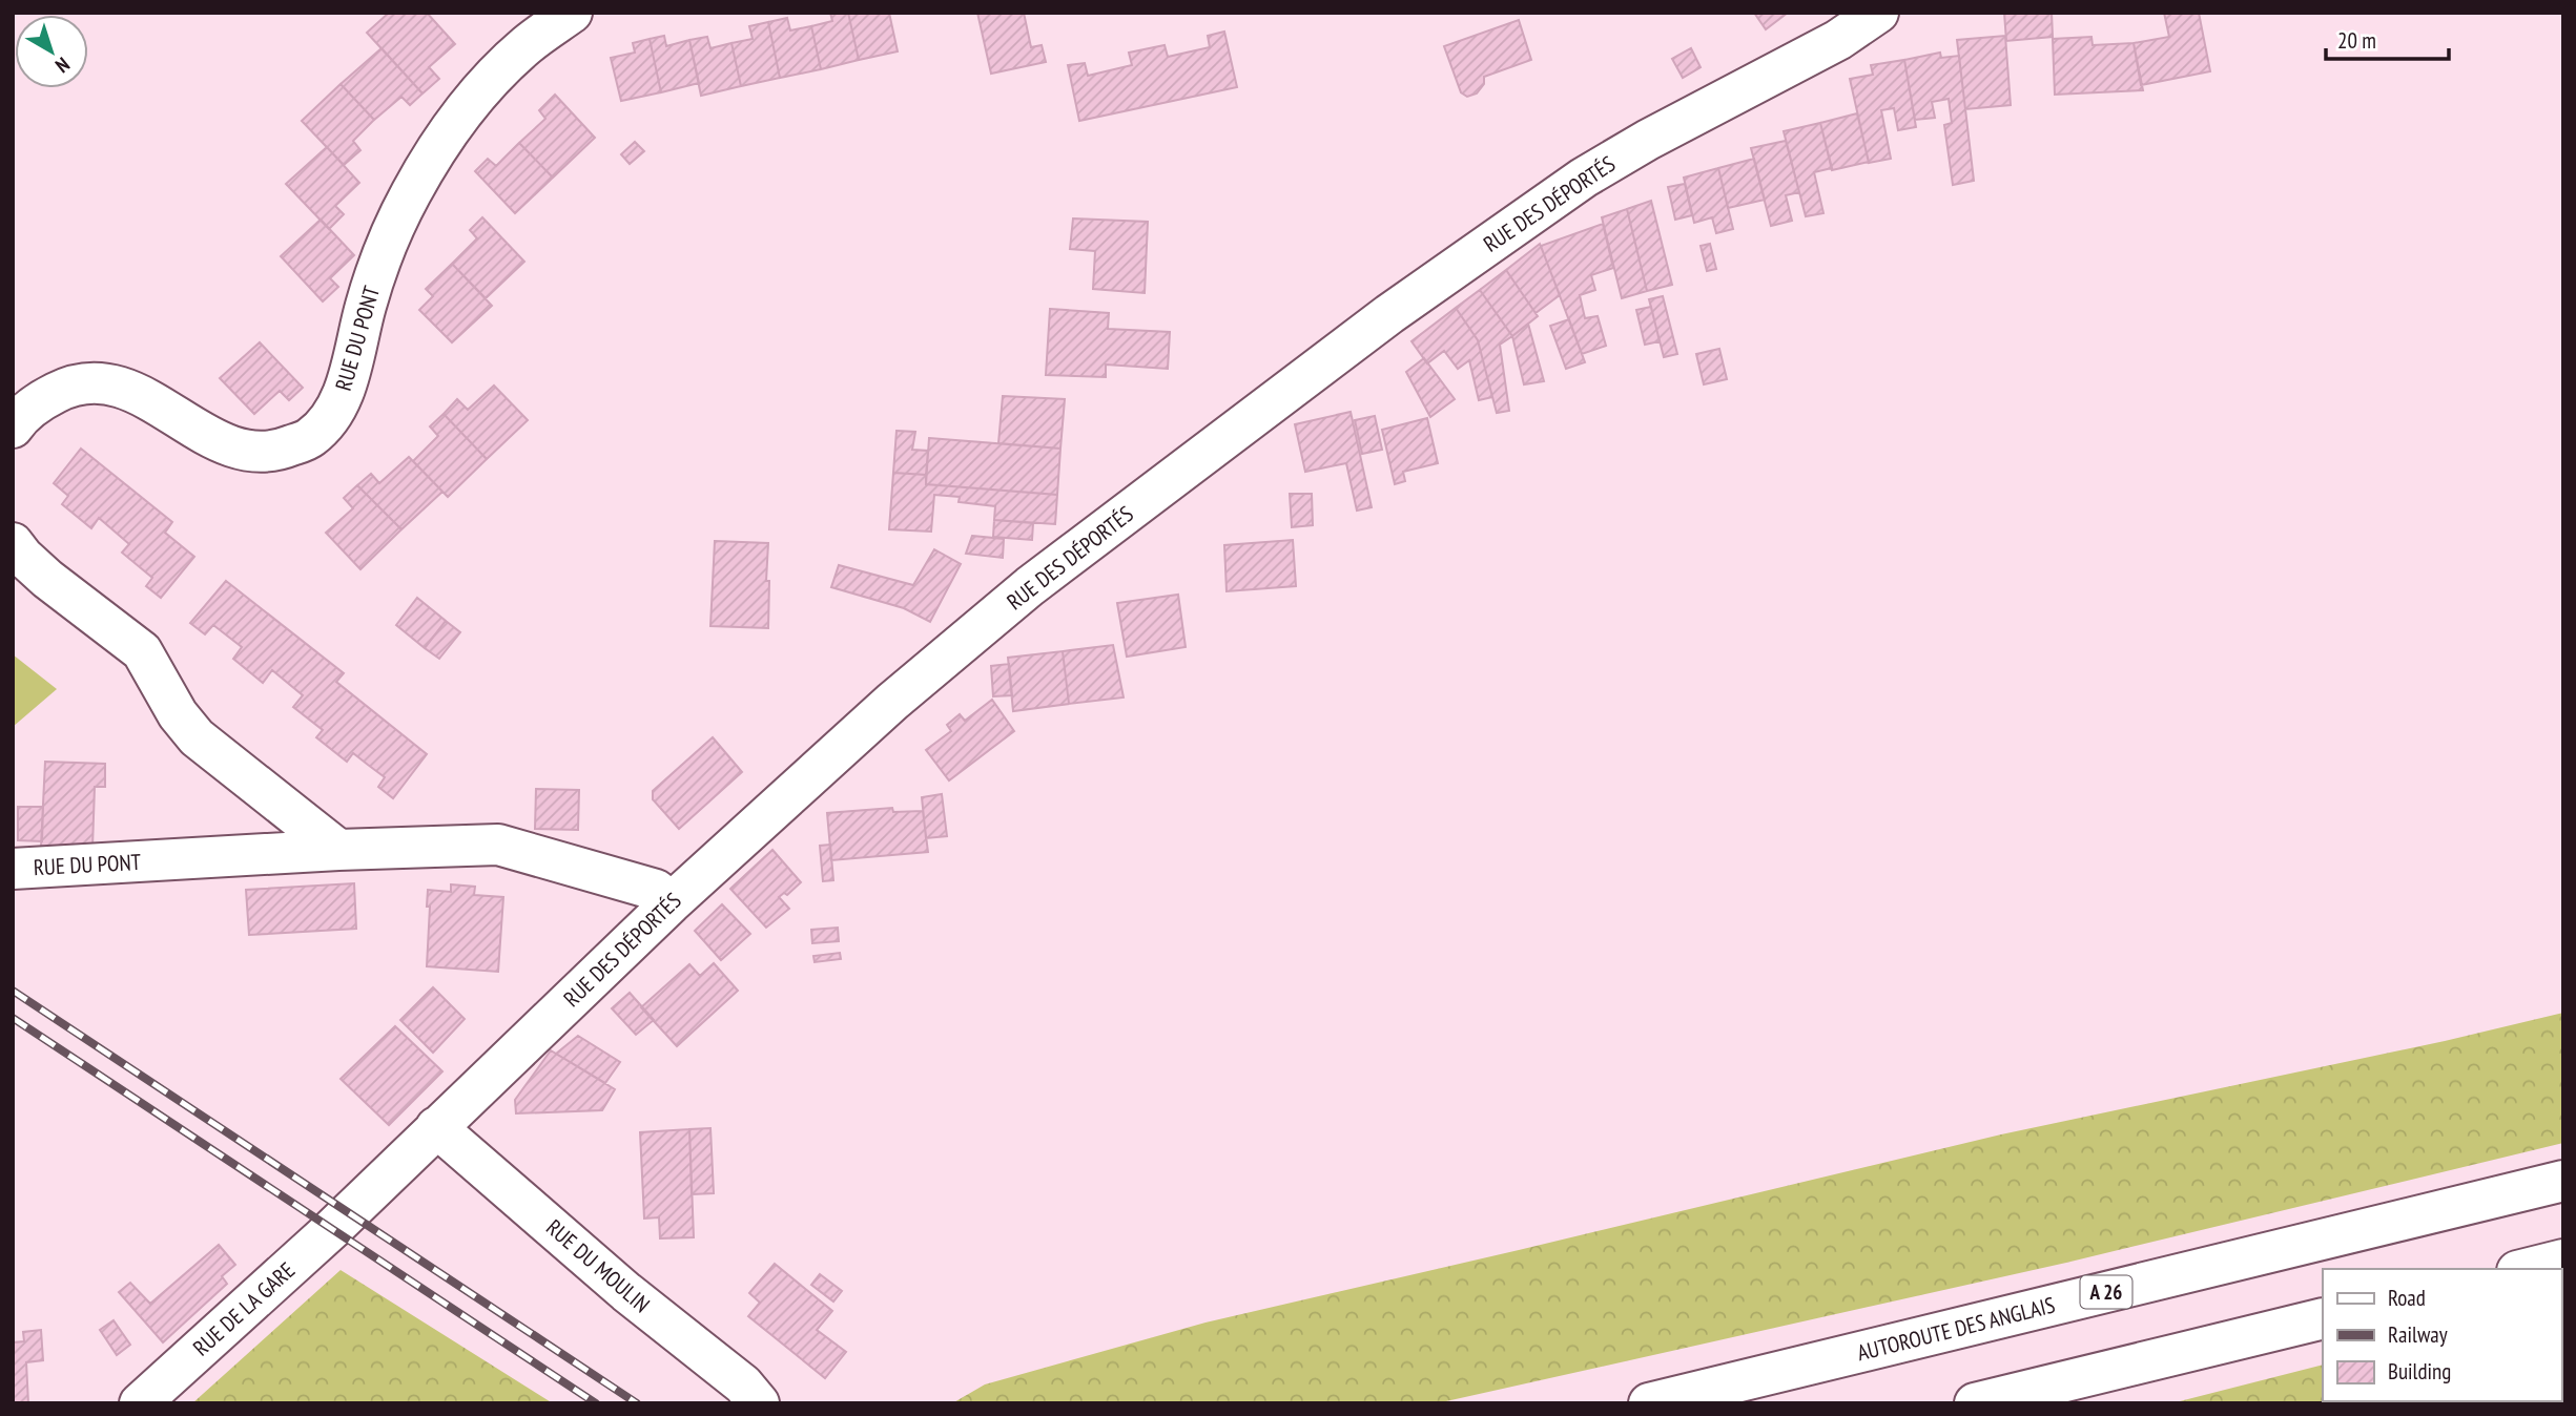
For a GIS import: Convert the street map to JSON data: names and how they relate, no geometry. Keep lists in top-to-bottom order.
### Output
{
  "streets": {
    "main road": [
      "RUE DES DÉPORTÉS",
      "RUE DU PONT",
      "RUE DU MOULIN",
      "A 26",
      "RUE DE LA GARE",
      "AUTOROUTE DES ANGLAIS"
    ]
  },
  "crossings": [
    ["RUE DES DÉPORTÉS", "RUE DU PONT"],
    ["RUE DES DÉPORTÉS", "RUE DU MOULIN"],
    ["RUE DES DÉPORTÉS", "RUE DE LA GARE"]
  ],
  "legend": ["Road", "Railway", "Building"],
  "scale_bar": "20 m",
  "north": "bottom right"
}
